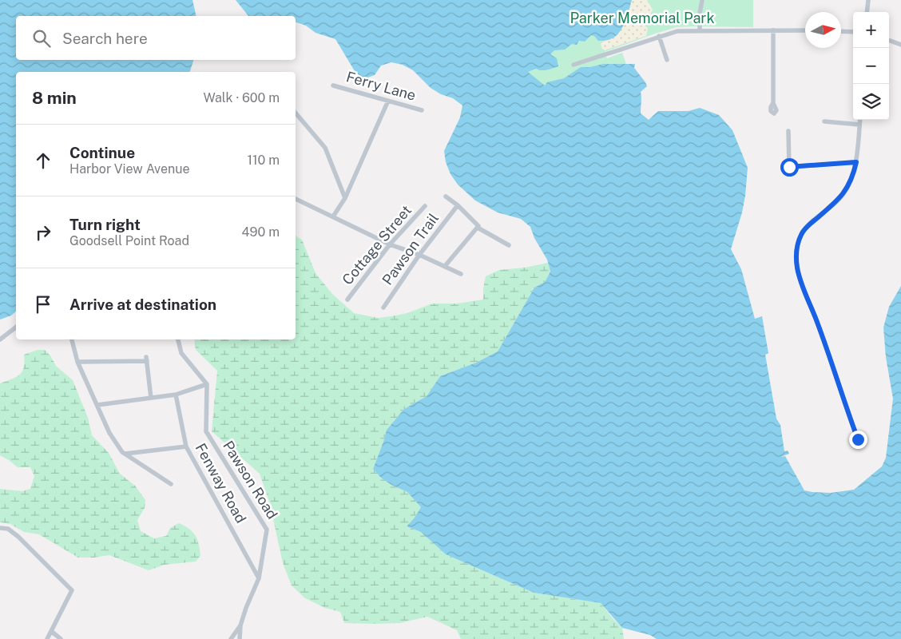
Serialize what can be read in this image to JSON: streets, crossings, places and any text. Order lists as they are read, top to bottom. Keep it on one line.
{"streets":{"street":["Ferry Lane","Cottage Street","Pawson Trail","Pawson Road","Fenway Road"]},"crossings":[["Pawson Road","Fenway Road"]],"parks":["Parker Memorial Park"],"north":"right","page":{"map_buttons":["+","−"],"search":"Search here","heading":["8 min","Walk · 600 m"],"list":[["Continue","Harbor View Avenue","110 m"],["Turn right","Goodsell Point Road","490 m"],"Arrive at destination"]}}
